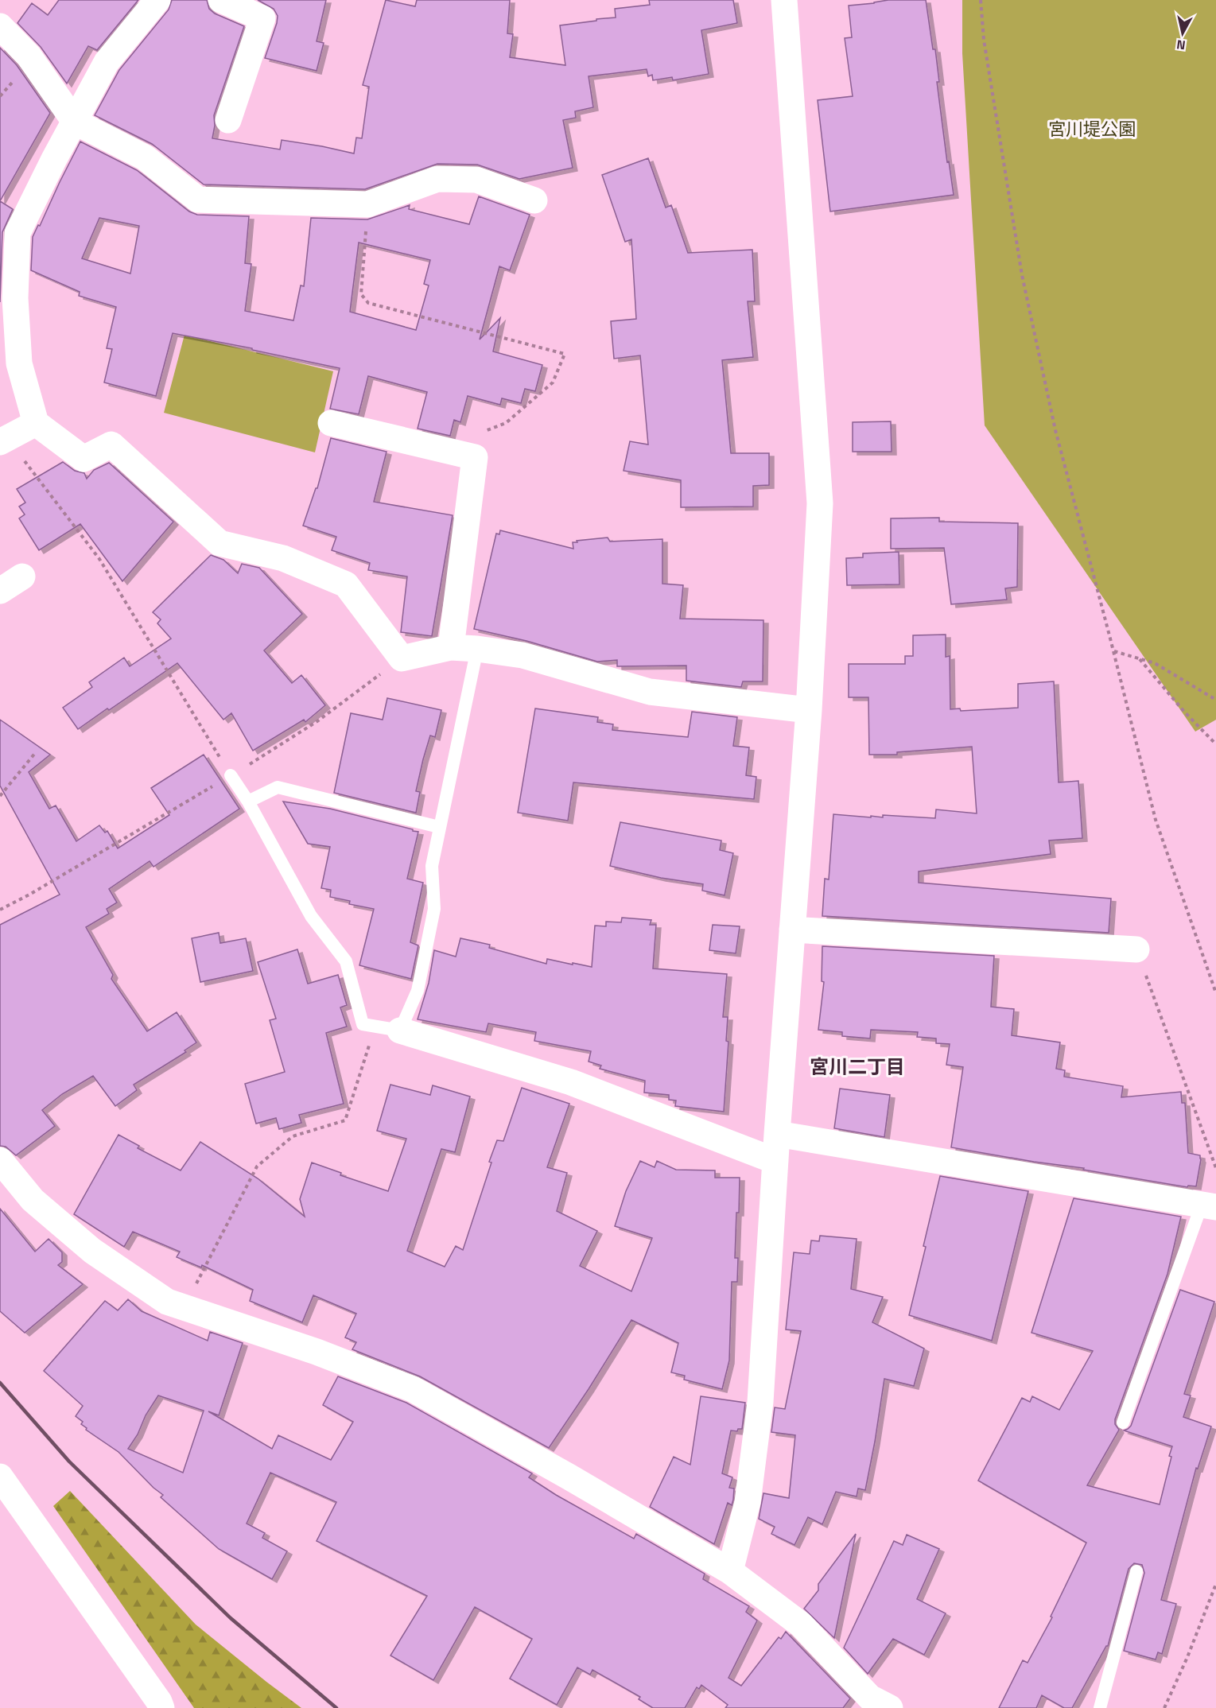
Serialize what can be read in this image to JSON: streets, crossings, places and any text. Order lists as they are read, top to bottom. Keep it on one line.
{"districts":["宮川二丁目"],"parks":["宮川堤公園"],"north":"bottom"}
